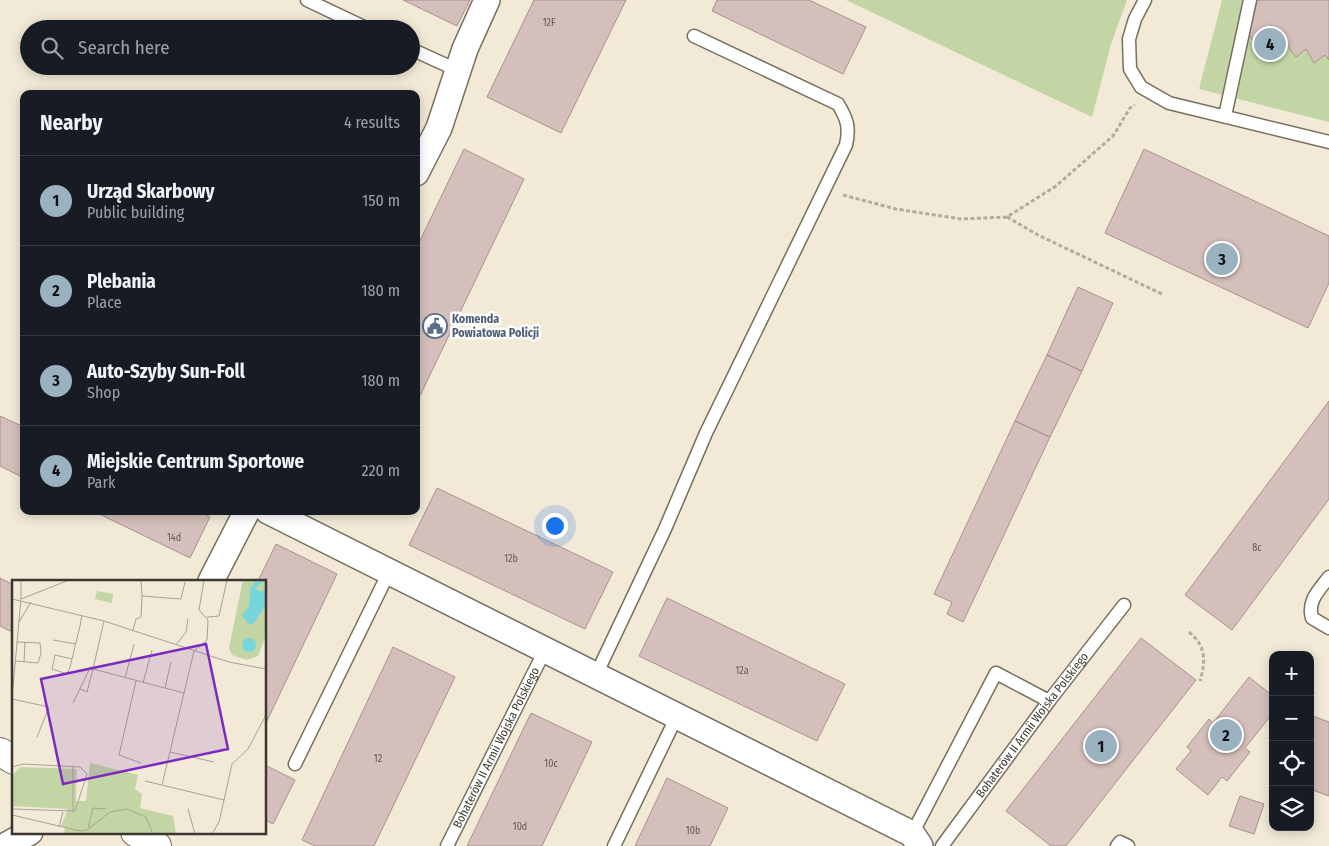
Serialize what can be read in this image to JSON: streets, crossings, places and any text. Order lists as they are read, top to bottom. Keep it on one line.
{"streets":{"lane":["Bohaterów II Armii Wojska Polskiego"]},"places":{"public building":["Komenda Powiatowa Policji"]},"house_numbers":["12F","14d","8c","12b","12a","12","10c","10d","10b"],"page":{"search":"Search here","pins":["4","3","2","1"],"heading":["Nearby","4 results"],"list":[{"mark":"1","name":"Urząd Skarbowy","note":"Public building","value":"150 m"},{"mark":"2","name":"Plebania","note":"Place","value":"180 m"},{"mark":"3","name":"Auto-Szyby Sun-Foll","note":"Shop","value":"180 m"},{"mark":"4","name":"Miejskie Centrum Sportowe","note":"Park","value":"220 m"}],"map_buttons":["+","−"]}}
